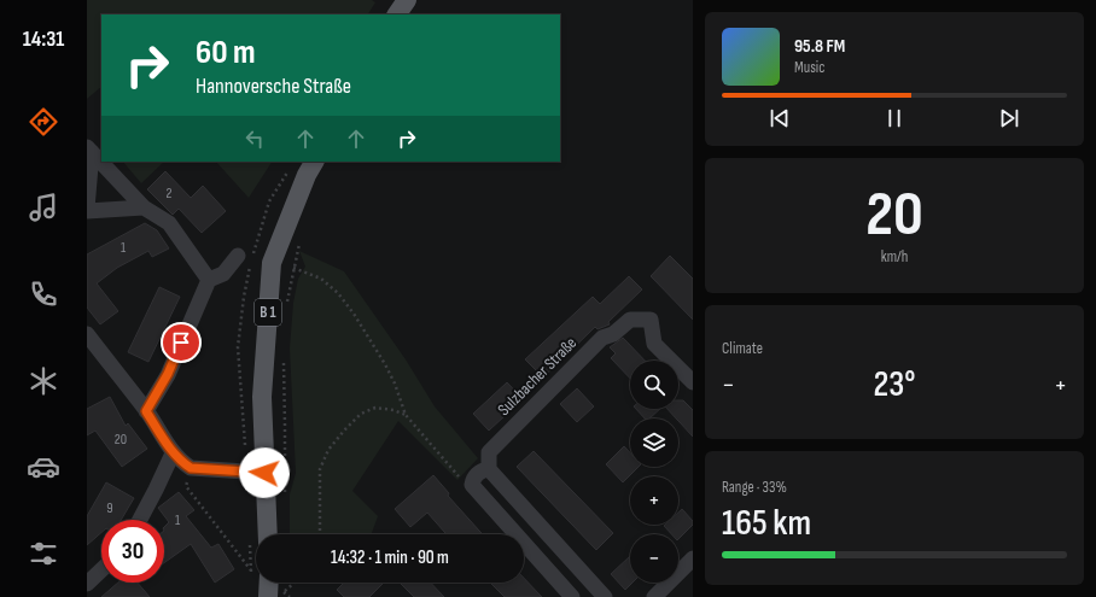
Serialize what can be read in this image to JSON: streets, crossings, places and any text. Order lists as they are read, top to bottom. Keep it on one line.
{"streets":{"main road":["B 1"],"street":["Sulzbacher Straße"]},"house_numbers":["2","1","20","9","1"],"page":{"tabs":"14:31","turn":["60 m","Hannoversche Straße"],"song":["95.8 FM","Music"],"tile":[["20","km/h"],"Climate",["Range · 33%","165 km"]],"map_buttons":["+","−"],"heat":["−","23°","+"],"limit":"30","trip":"14:32 · 1 min · 90 m"}}
